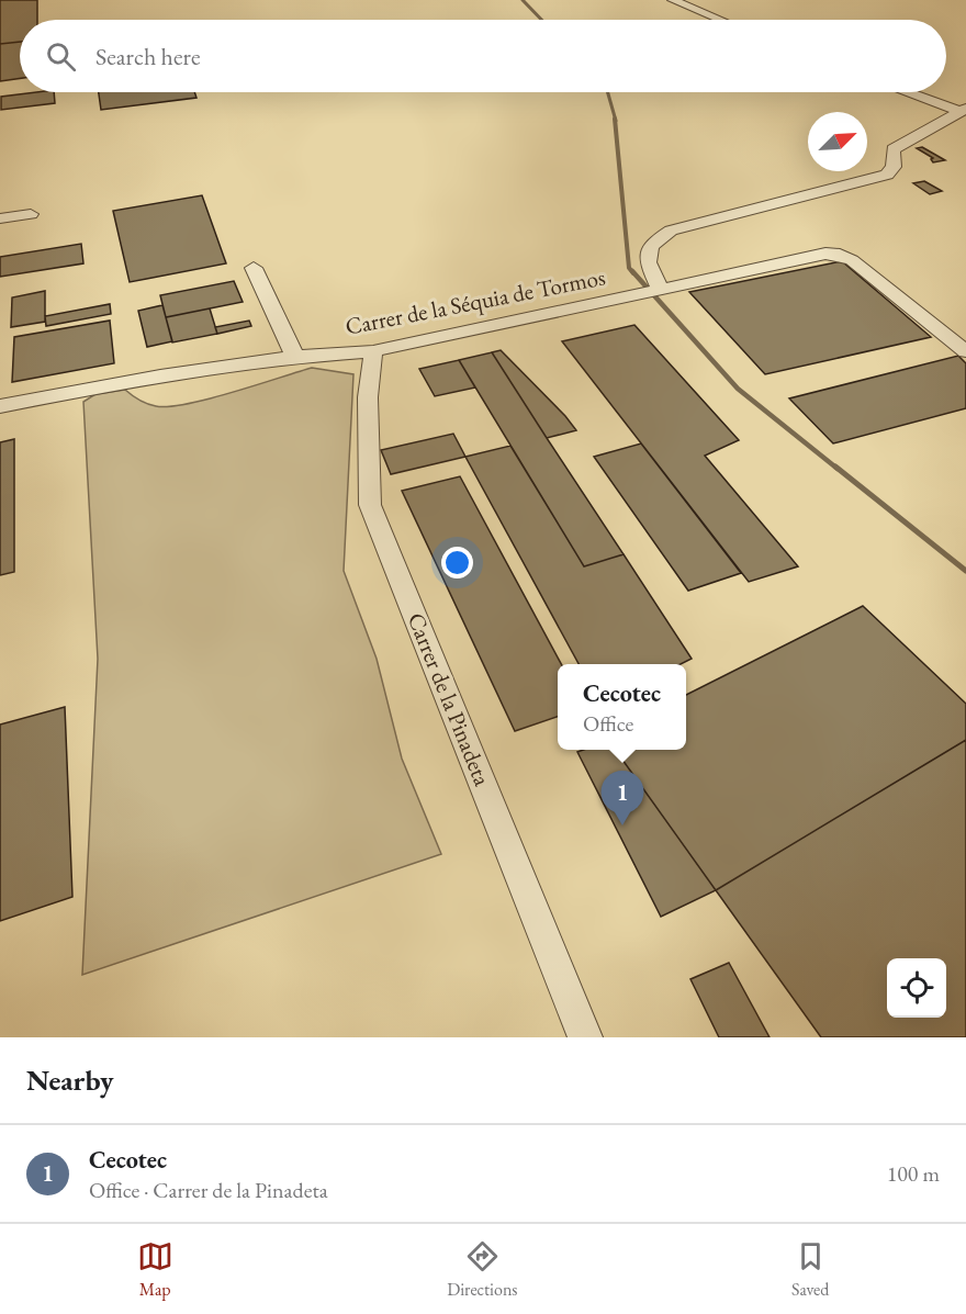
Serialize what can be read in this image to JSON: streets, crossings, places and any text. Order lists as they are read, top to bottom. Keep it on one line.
{"streets":{"street":["Carrer de la Séquia de Tormos","Carrer de la Pinadeta"]},"crossings":[["Carrer de la Séquia de Tormos","Carrer de la Pinadeta"]],"north":"top right","page":{"search":"Search here","popup":["Cecotec","Office"],"pins":"1","heading":"Nearby","list":[{"mark":"1","name":"Cecotec","note":"Office · Carrer de la Pinadeta","value":"100 m"}],"nav":["Map","Directions","Saved"]}}
